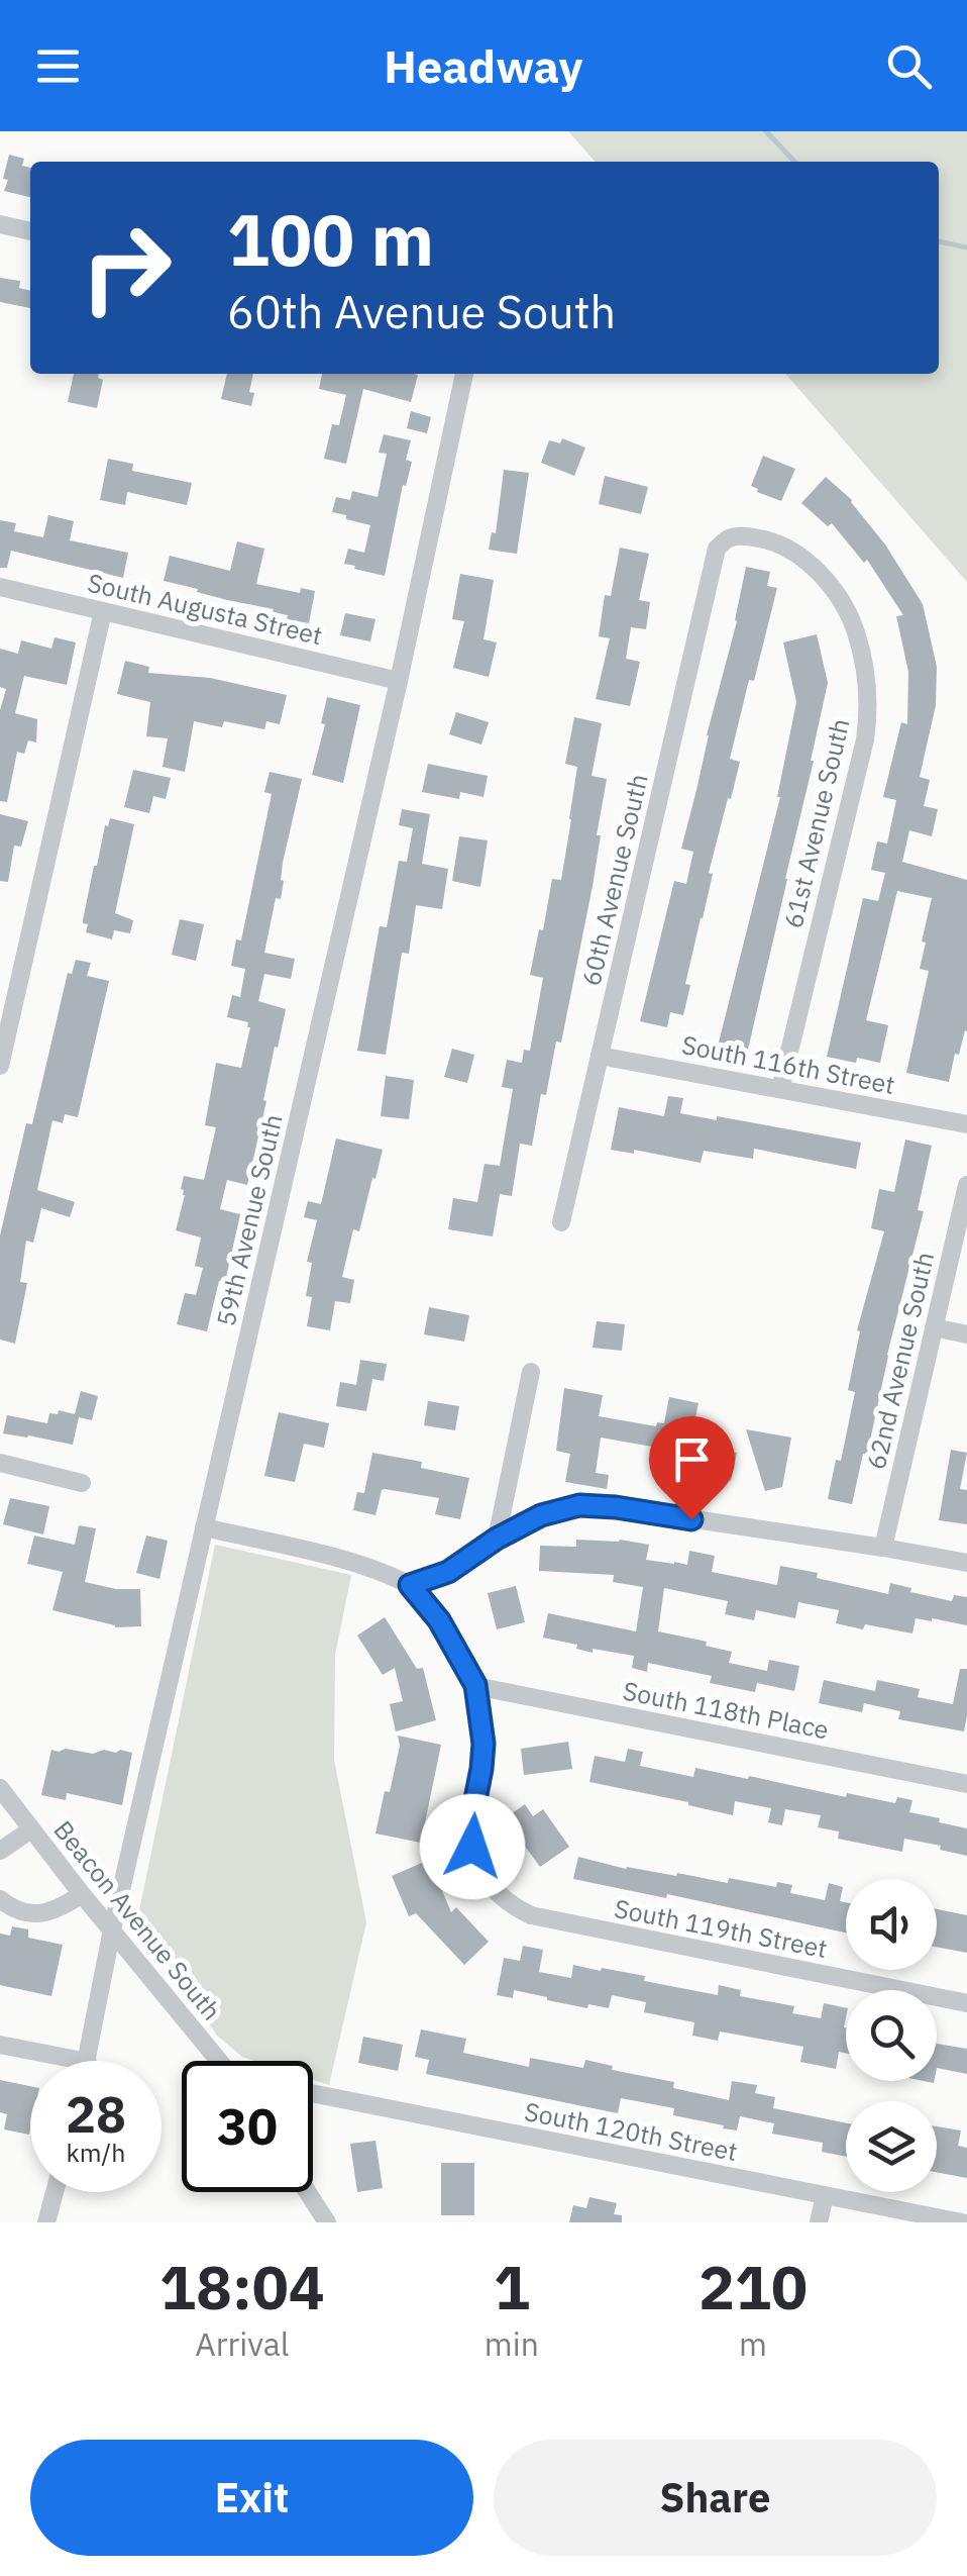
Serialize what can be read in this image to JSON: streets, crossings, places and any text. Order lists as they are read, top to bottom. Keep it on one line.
{"streets":{"street":["South Augusta Street","61st Avenue South","60th Avenue South","South 116th Street","59th Avenue South","62nd Avenue South","South 118th Place","Beacon Avenue South","South 119th Street","South 120th Street"]},"crossings":[["South Augusta Street","59th Avenue South"],["61st Avenue South","60th Avenue South"],["61st Avenue South","South 116th Street"],["60th Avenue South","South 116th Street"],["59th Avenue South","Beacon Avenue South"],["South 118th Place","South 119th Street"]],"page":{"header":"Headway","turn":["100 m","60th Avenue South"],"speed":"28 km/h","limit":"30","eta":["18:04","Arrival","1","min","210","m"],"buttons":["Exit","Share"]}}
